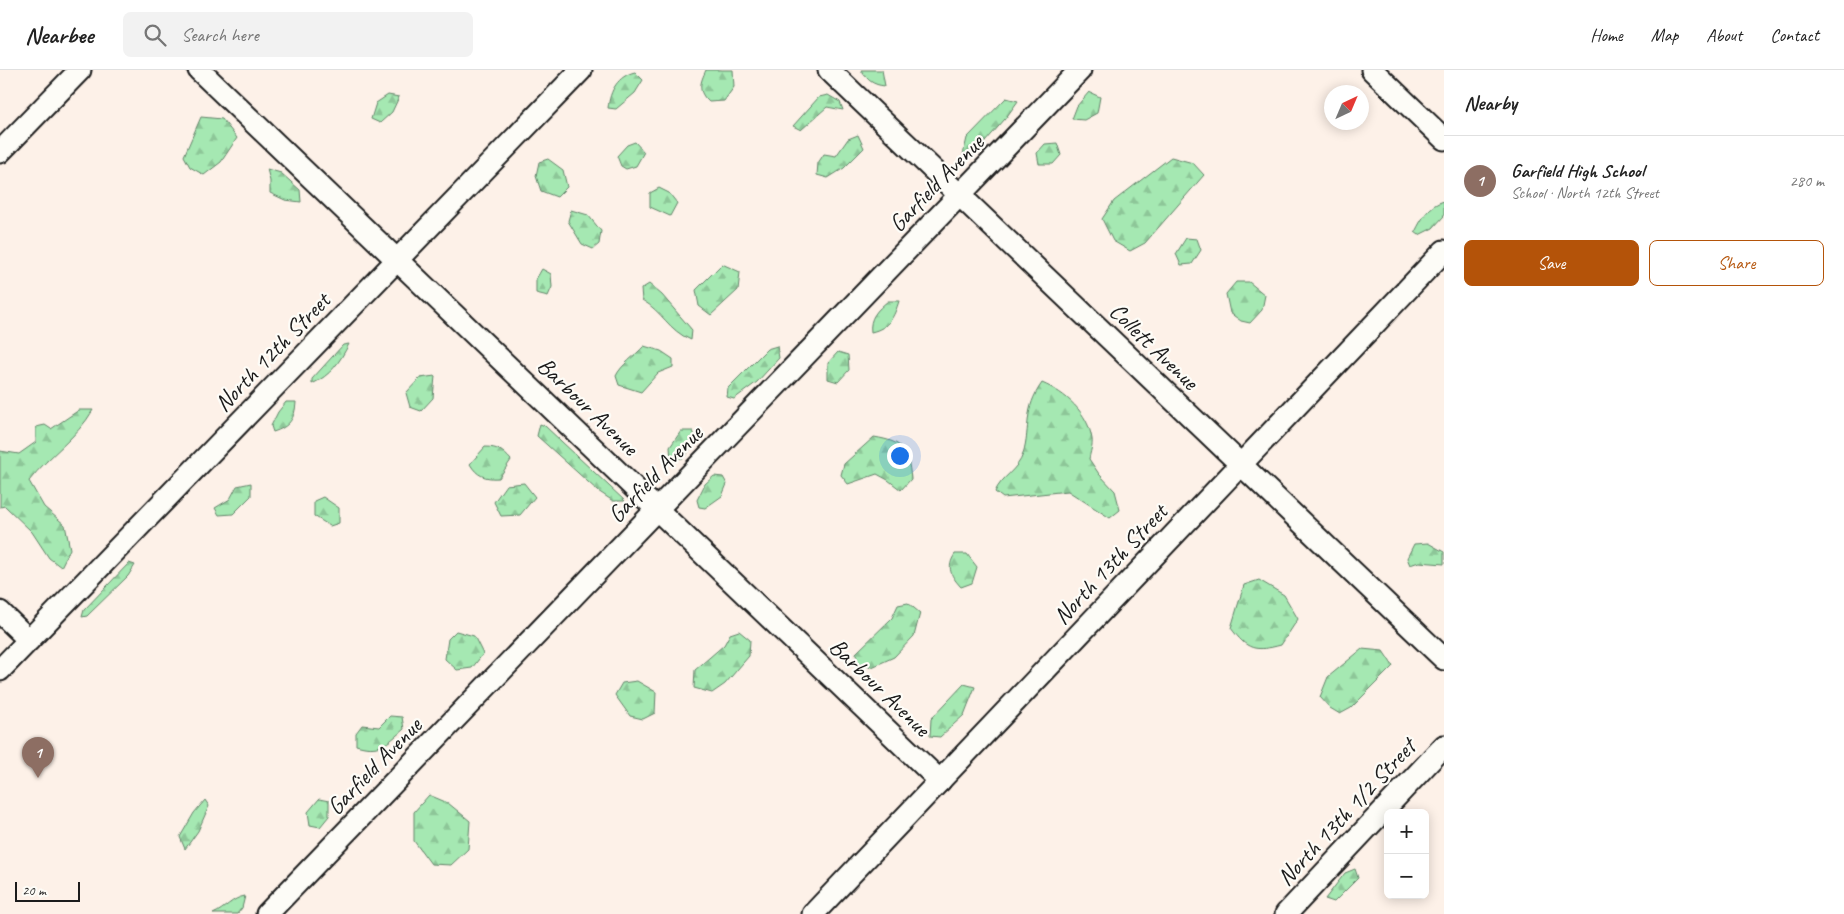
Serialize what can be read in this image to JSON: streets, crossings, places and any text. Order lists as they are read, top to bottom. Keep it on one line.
{"streets":{"street":["Garfield Avenue","Collett Avenue","North 12th Street","Barbour Avenue","North 13th Street","North 13th 1/2 Street"]},"crossings":[["Garfield Avenue","Collett Avenue"],["Garfield Avenue","Barbour Avenue"],["Collett Avenue","North 13th Street"],["North 12th Street","Barbour Avenue"],["Barbour Avenue","North 13th Street"]],"scale_bar":"20 m","north":"top right","page":{"header":"Nearbee","search":"Search here","nav":["Home","Map","About","Contact"],"heading":"Nearby","list":[{"mark":"1","name":"Garfield High School","note":"School · North 12th Street","value":"280 m"}],"buttons":["Save","Share"],"pins":"1","map_buttons":["+","−"],"scale":"20 m"}}
